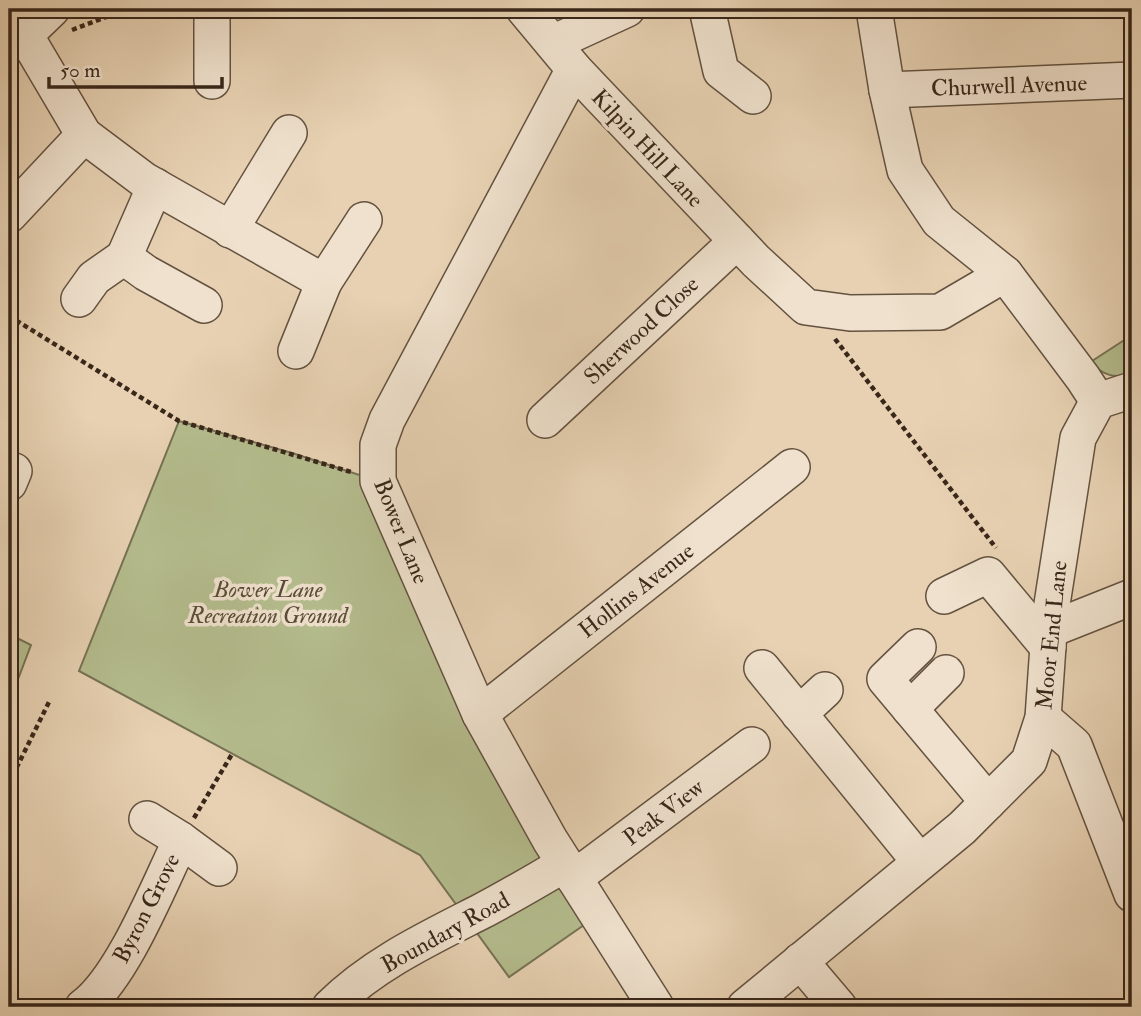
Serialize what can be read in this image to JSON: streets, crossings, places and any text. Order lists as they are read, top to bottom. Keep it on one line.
{"streets":{"street":["Churwell Avenue","Kilpin Hill Lane","Sherwood Close","Bower Lane","Hollins Avenue","Moor End Lane","Peak View","Byron Grove","Boundary Road"]},"crossings":[["Kilpin Hill Lane","Sherwood Close"],["Kilpin Hill Lane","Bower Lane"],["Bower Lane","Hollins Avenue"],["Bower Lane","Peak View"],["Bower Lane","Boundary Road"],["Peak View","Boundary Road"]],"parks":["Bower Lane Recreation Ground"],"scale_bar":"50 m"}
